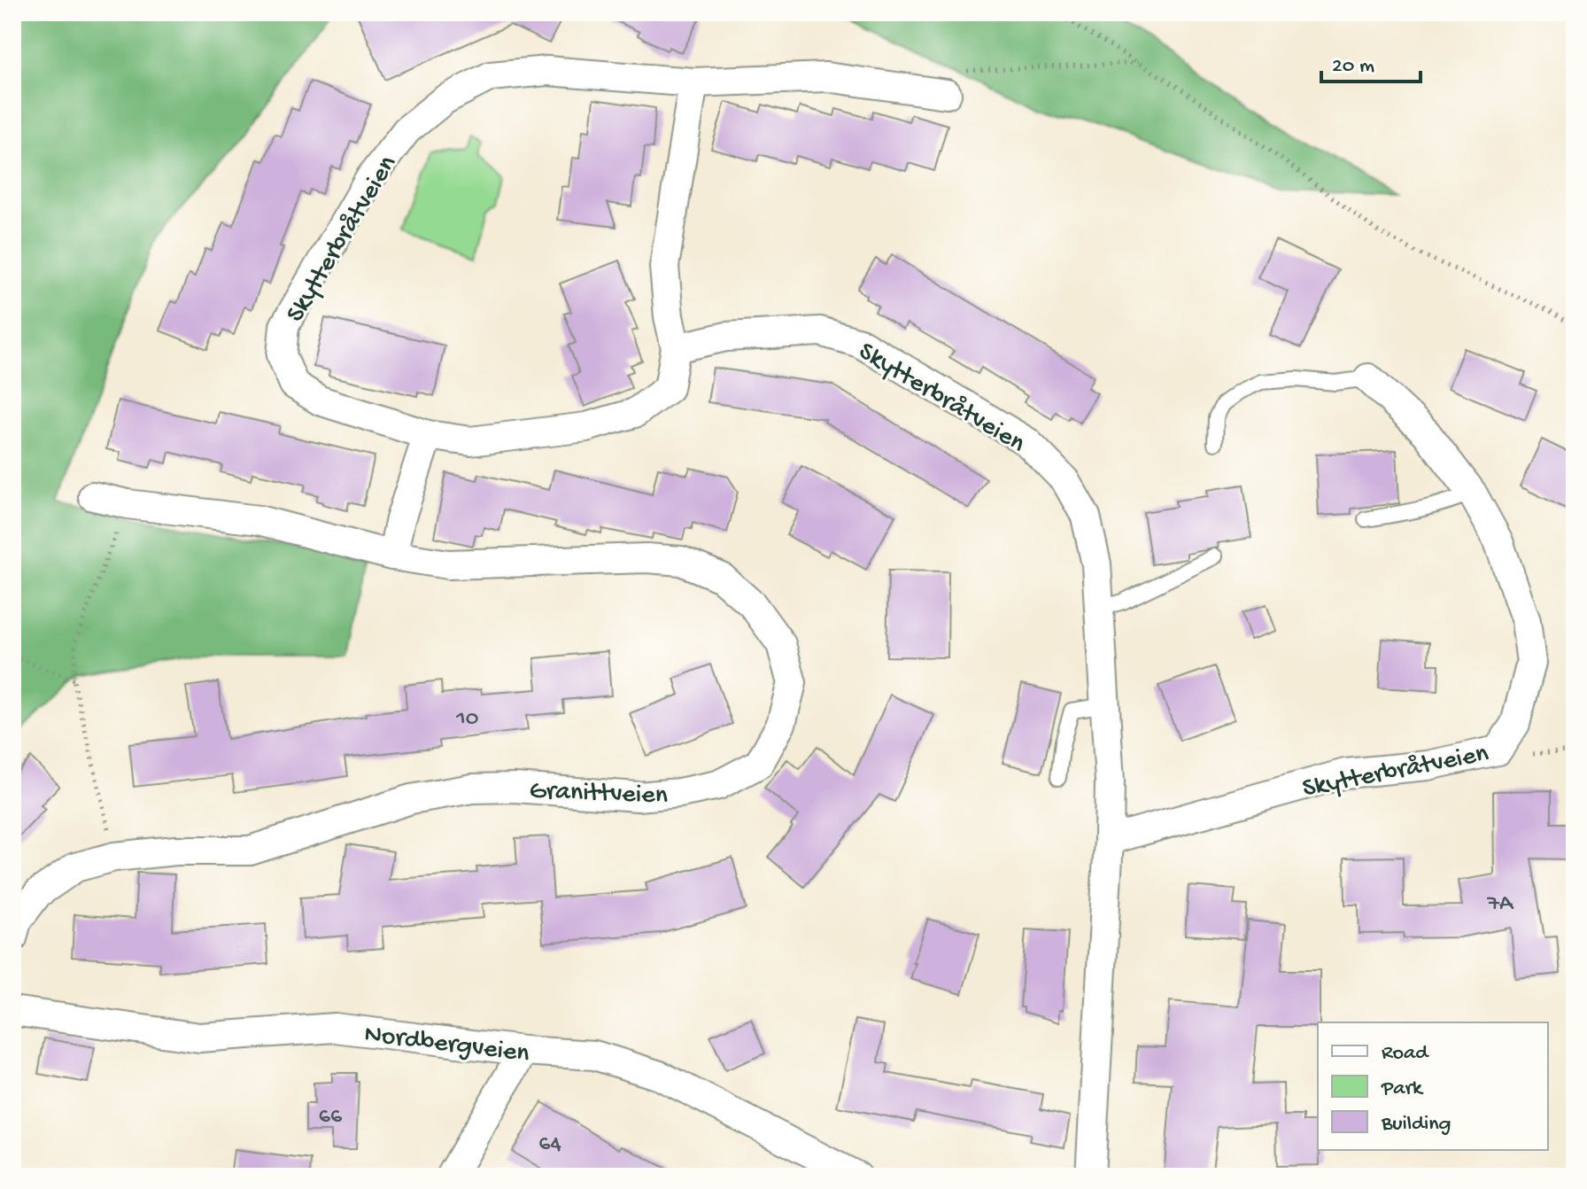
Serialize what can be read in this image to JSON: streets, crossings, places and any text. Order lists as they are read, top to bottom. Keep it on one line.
{"streets":{"street":["Skytterbråtveien","Granittveien","Nordbergveien"]},"house_numbers":["10","7A","66","64"],"legend":["Road","Park","Building"],"scale_bar":"20 m"}
